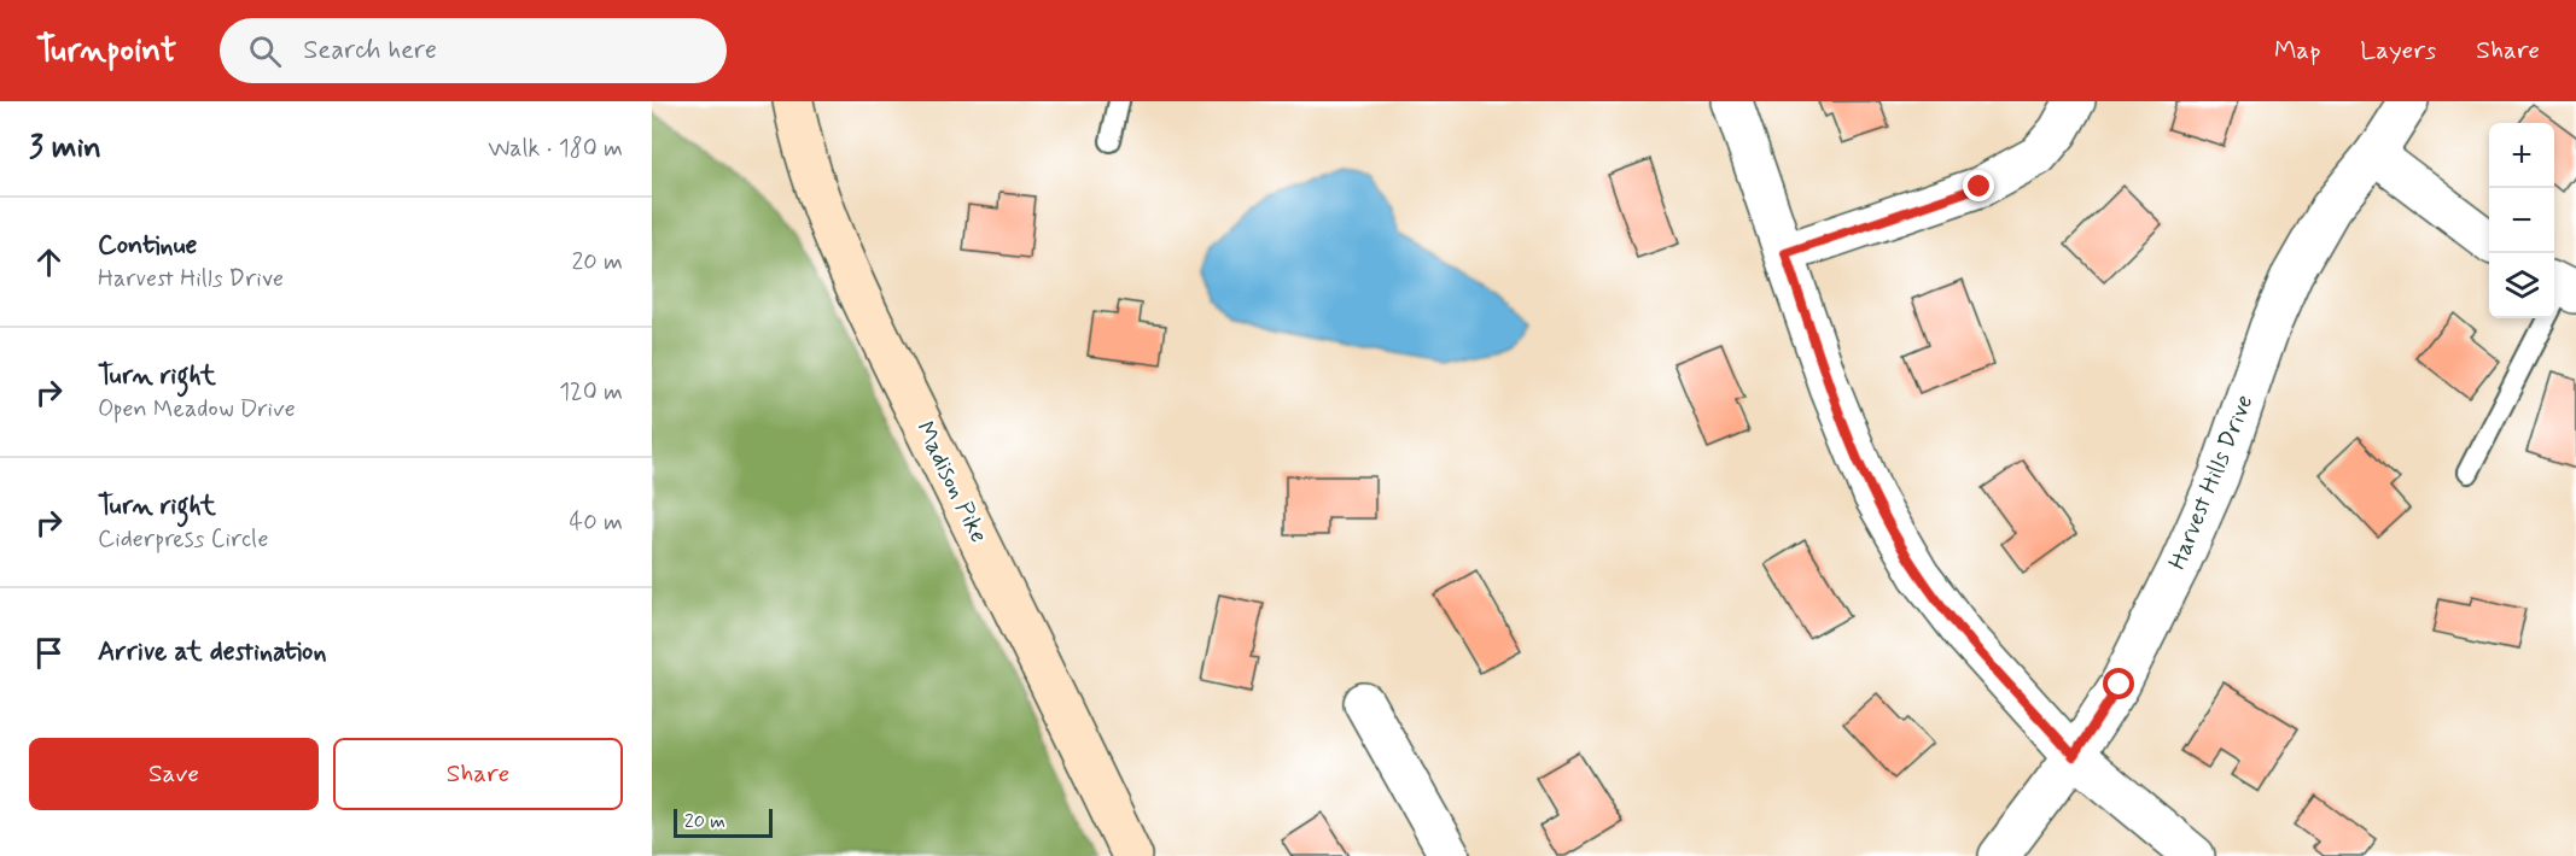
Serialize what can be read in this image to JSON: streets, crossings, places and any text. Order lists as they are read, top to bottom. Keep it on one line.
{"streets":{"street":["Madison Pike","Harvest Hills Drive"]},"scale_bar":"20 m","page":{"header":"Turnpoint","search":"Search here","nav":["Map","Layers","Share"],"heading":["3 min","Walk · 180 m"],"map_buttons":["+","−"],"list":[["Continue","Harvest Hills Drive","20 m"],["Turn right","Open Meadow Drive","120 m"],["Turn right","Ciderpress Circle","40 m"],"Arrive at destination"],"buttons":["Save","Share"],"scale":"20 m"}}
